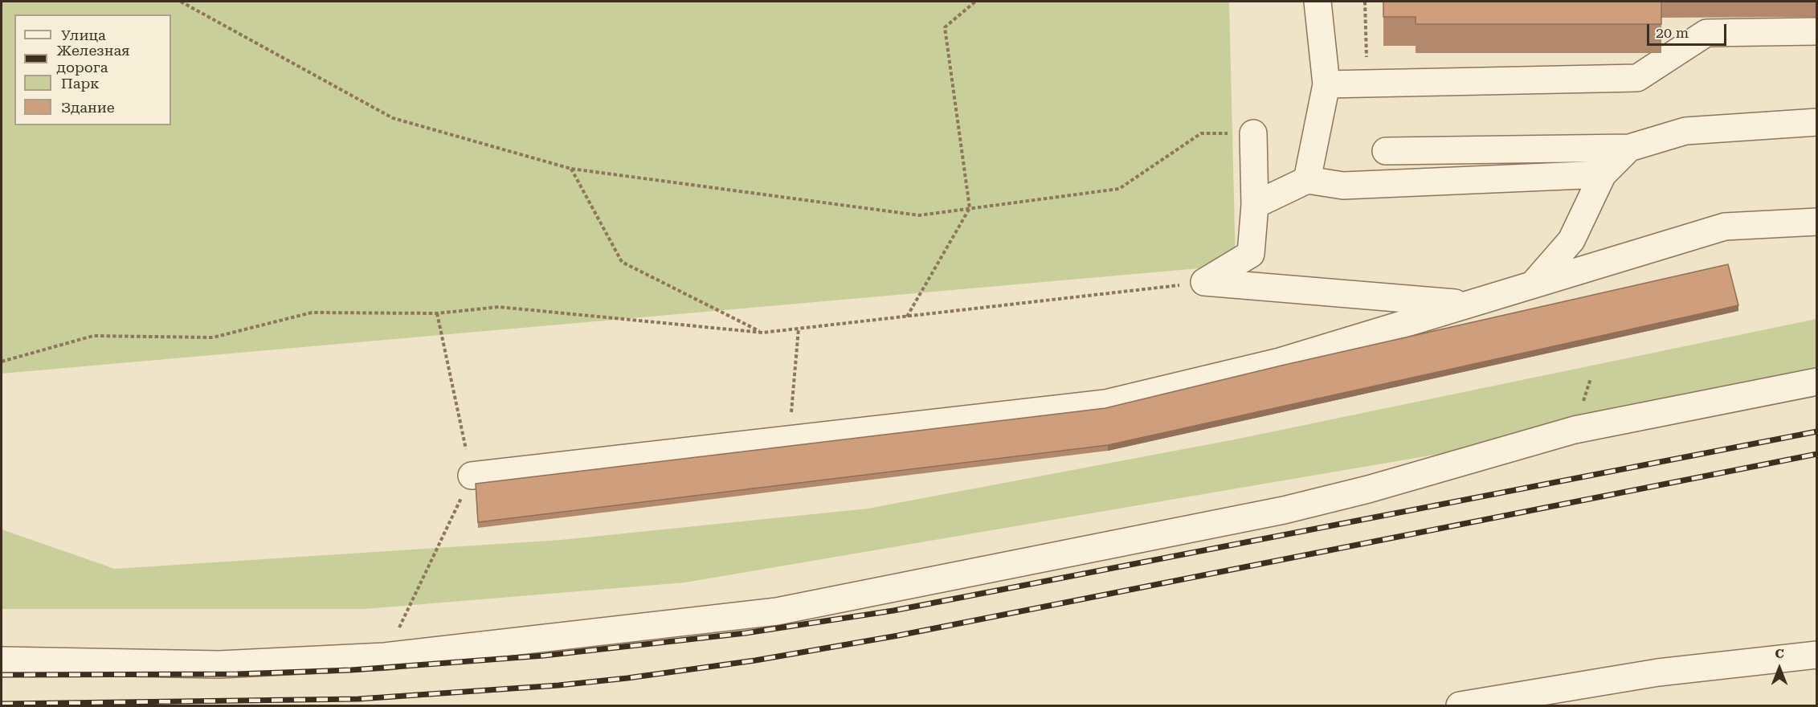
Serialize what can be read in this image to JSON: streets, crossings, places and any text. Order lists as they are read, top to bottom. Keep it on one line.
{"legend":["Улица","Железная дорога","Парк","Здание"],"scale_bar":"20 m","north":"top"}
